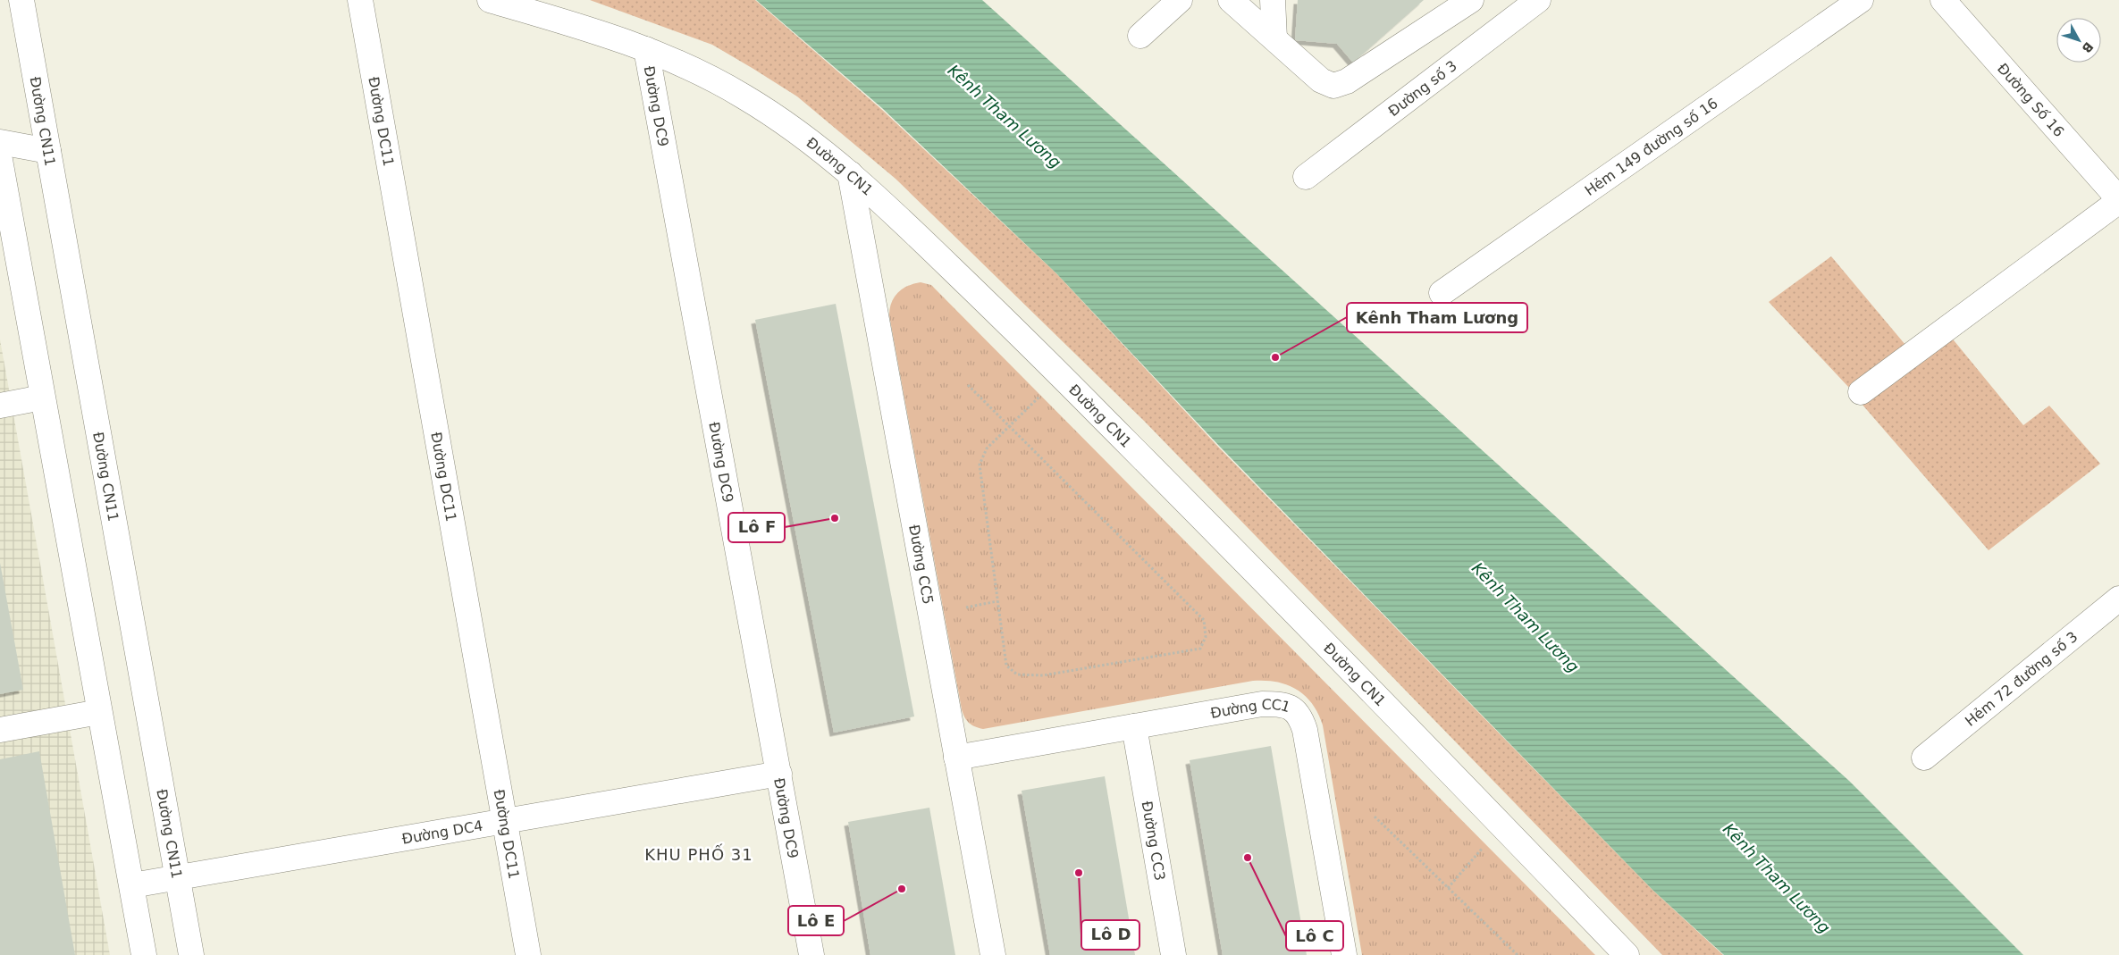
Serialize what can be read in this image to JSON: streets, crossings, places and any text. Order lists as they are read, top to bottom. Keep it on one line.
{"streets":{"street":["Đường số 3","Đường Số 16","Đường DC9","Đường CN11","Đường DC11","Hẻm 149 đường số 16","Đường CN1","Đường CC5","Hẻm 72 đường số 3","Đường CC1","Đường DC4","Đường CC3"]},"crossings":[["Đường DC9","Đường CN1"],["Đường DC9","Đường DC4"],["Đường CN11","Đường DC4"],["Đường DC11","Đường DC4"],["Đường CN1","Đường CC5"],["Đường CC5","Đường CC1"],["Đường CC1","Đường CC3"]],"districts":["KHU PHỐ 31"],"water":["Kênh Tham Lương"],"places":["Kênh Tham Lương","Lô F","Lô C","Lô D","Lô E"],"north":"bottom right"}
